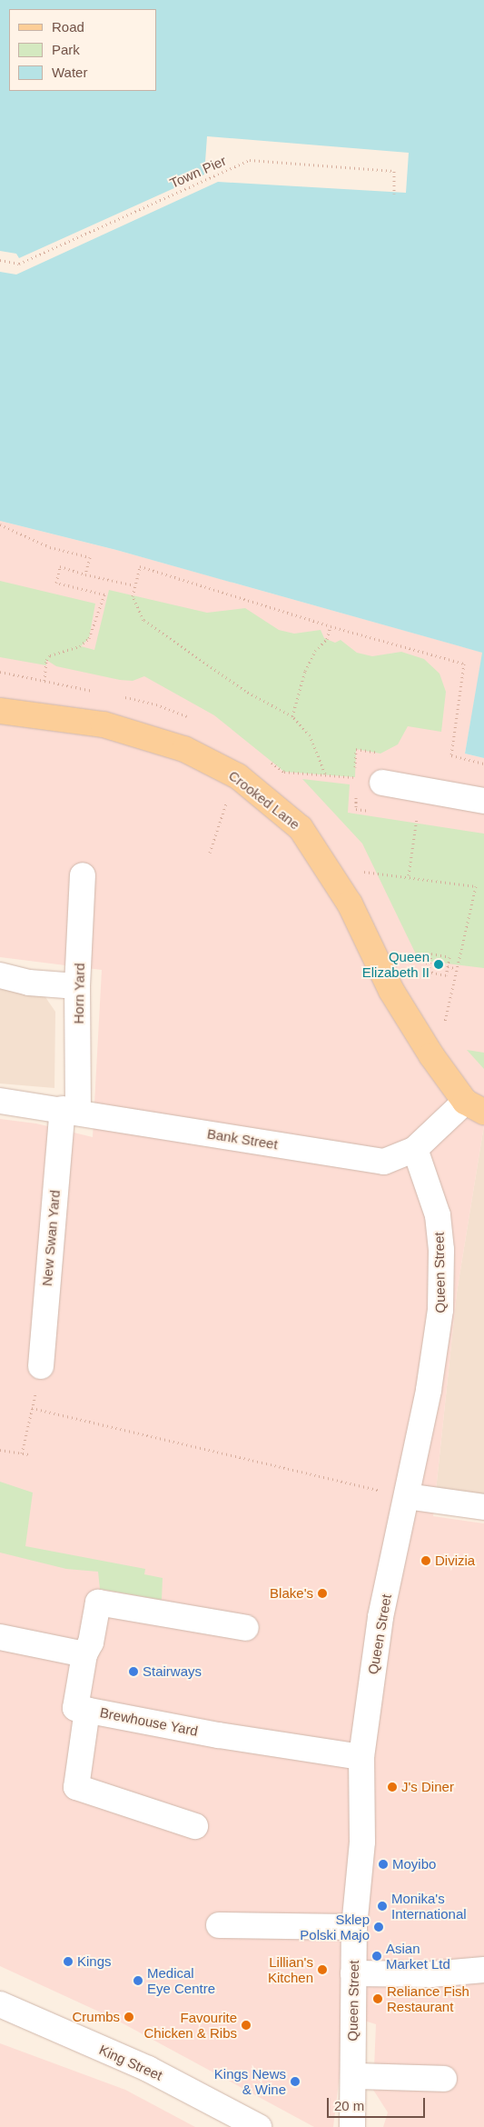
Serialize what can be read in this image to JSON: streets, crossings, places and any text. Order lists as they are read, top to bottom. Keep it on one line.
{"streets":{"main road":["Crooked Lane"],"street":["Horn Yard","Bank Street","New Swan Yard","Queen Street","Brewhouse Yard","King Street"],"path":["Town Pier"]},"crossings":[["Crooked Lane","Bank Street"],["Horn Yard","Bank Street"],["Horn Yard","New Swan Yard"],["Bank Street","New Swan Yard"],["Bank Street","Queen Street"],["Queen Street","Brewhouse Yard"]],"places":["Queen Elizabeth II","Divizia","Blake's","Stairways","J's Diner","Moyibo","Monika's International","Sklep Polski Majo","Asian Market Ltd","Kings","Lillian's Kitchen","Medical Eye Centre","Reliance Fish Restaurant","Crumbs","Favourite Chicken & Ribs","Kings News & Wine"],"legend":["Road","Park","Water"],"scale_bar":"20 m"}
